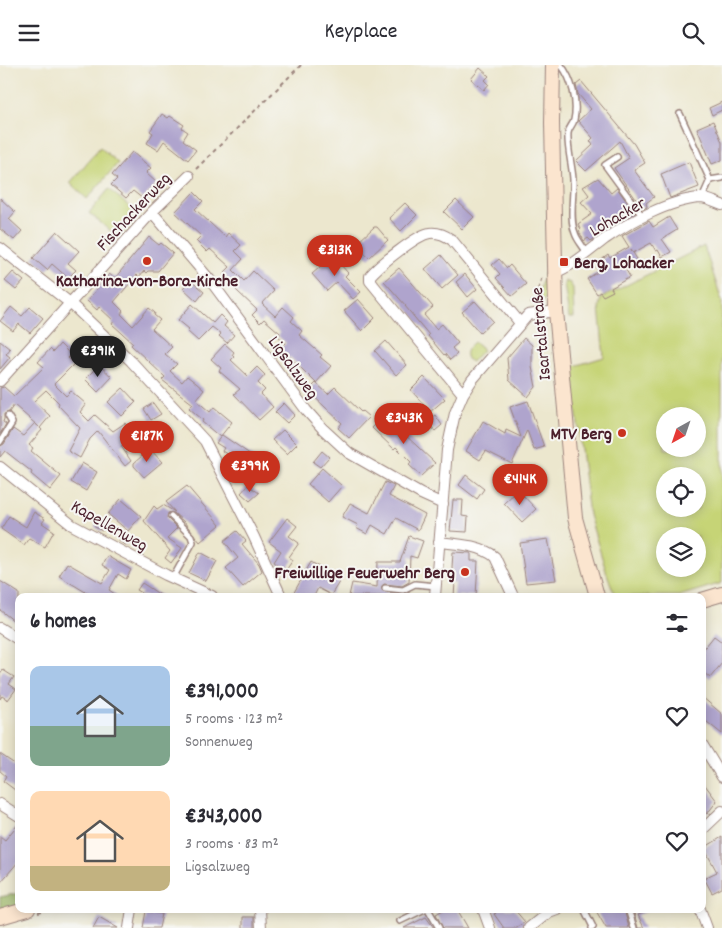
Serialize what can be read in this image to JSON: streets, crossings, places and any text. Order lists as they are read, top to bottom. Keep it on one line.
{"streets":{"main road":["Isartalstraße"],"street":["Fischackerweg","Lohacker","Ligsalzweg","Kapellenweg"]},"crossings":[["Fischackerweg","Ligsalzweg"],["Lohacker","Isartalstraße"]],"places":{"other":["Katharina-von-Bora-Kirche","MTV Berg","Freiwillige Feuerwehr Berg"],"transit":["Berg, Lohacker"]},"north":"bottom left","page":{"header":"Keyplace","price":["€313K","€391K","€343K","€187K","€399K","€414K"],"heading":"6 homes","list":[{"name":"€391,000","note":"5 rooms · 123 m² · Sonnenweg"},{"name":"€343,000","note":"3 rooms · 83 m² · Ligsalzweg"}]}}
